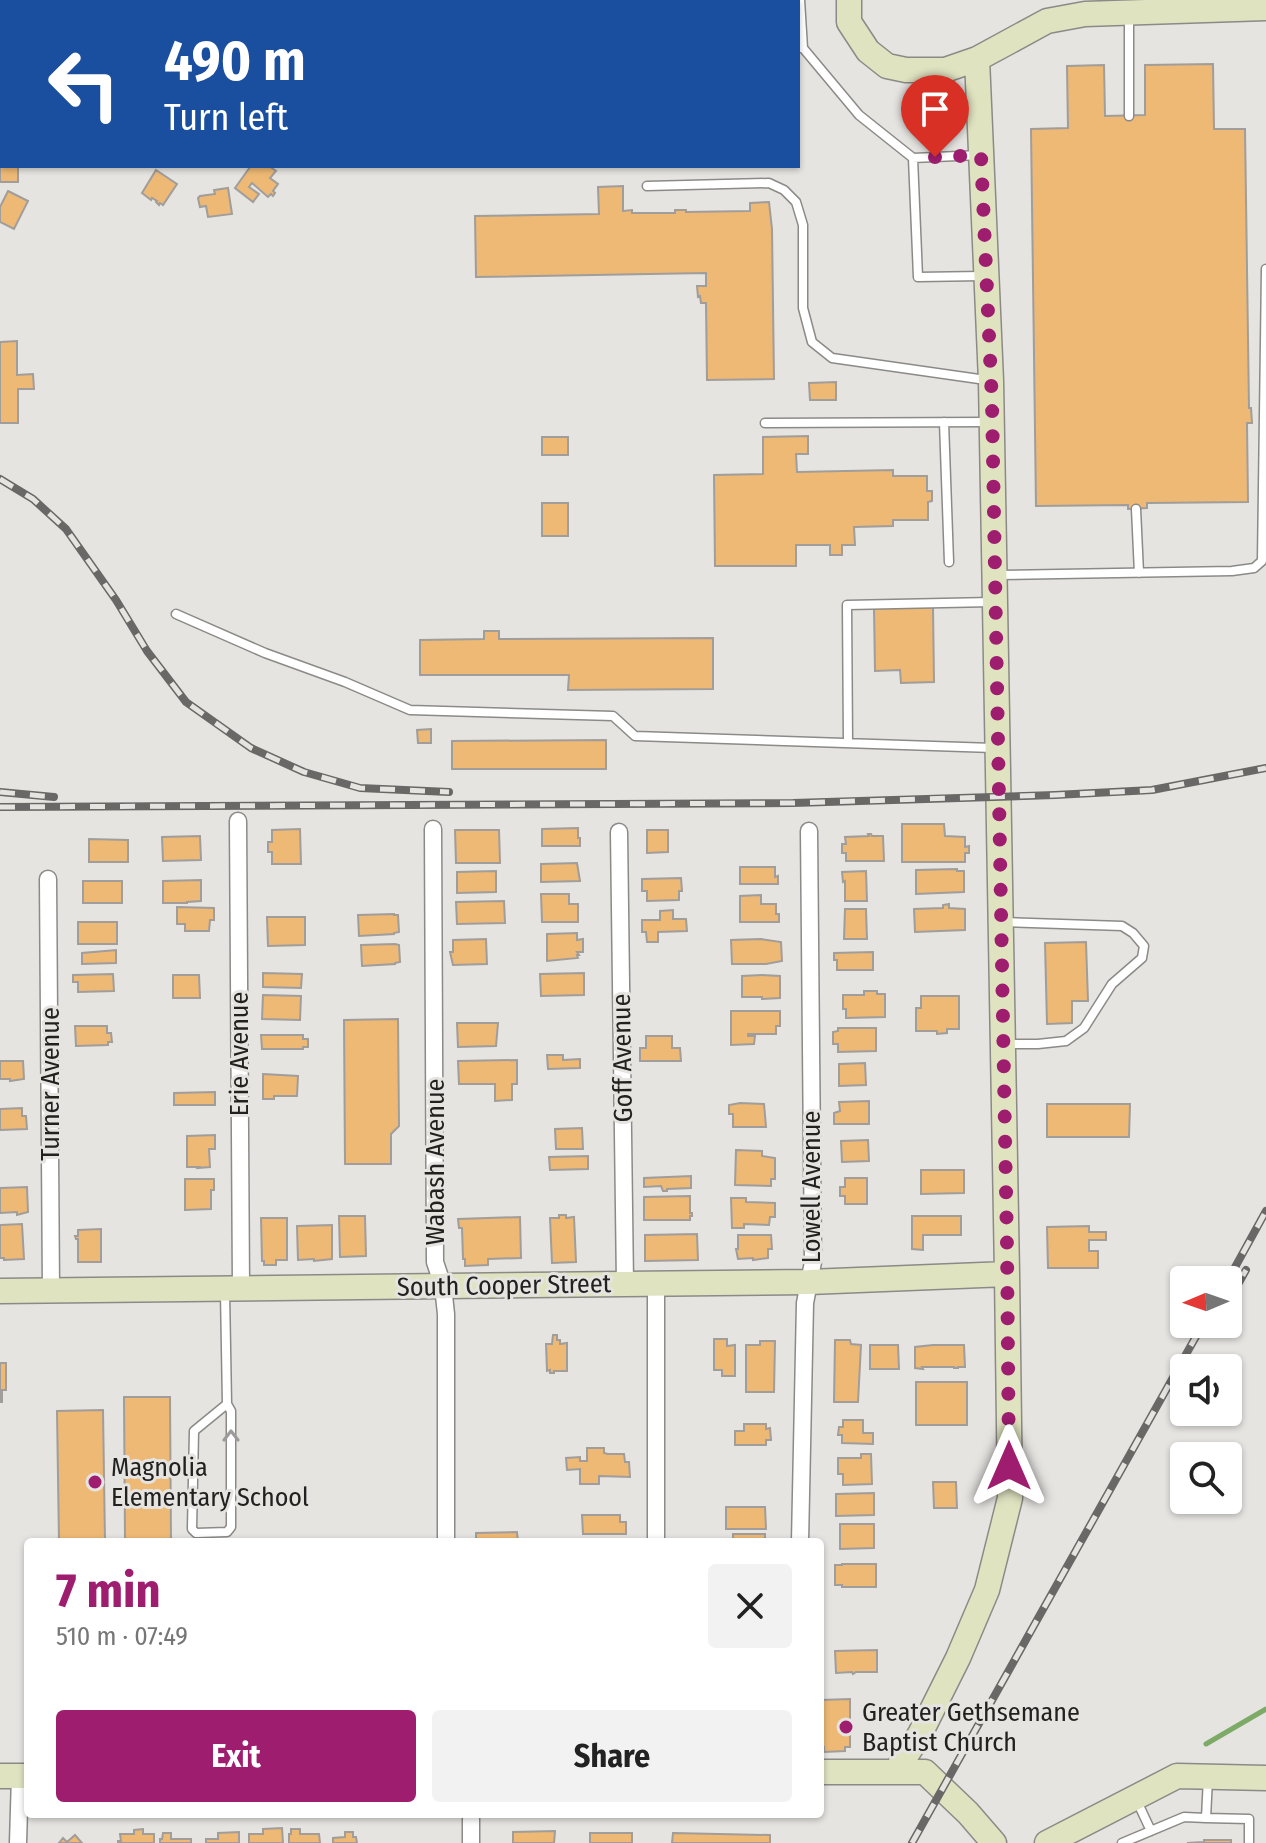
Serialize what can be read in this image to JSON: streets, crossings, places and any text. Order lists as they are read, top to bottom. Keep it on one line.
{"streets":{"main road":["South Cooper Street"],"street":["Erie Avenue","Goff Avenue","Turner Avenue","Wabash Avenue","Lowell Avenue"]},"crossings":[["Erie Avenue","South Cooper Street"],["Goff Avenue","South Cooper Street"],["Turner Avenue","South Cooper Street"],["Wabash Avenue","South Cooper Street"],["Lowell Avenue","South Cooper Street"]],"places":["Magnolia Elementary School","Greater Gethsemane Baptist Church"],"north":"left","page":{"turn":["490 m","Turn left"],"heading":["7 min","510 m · 07:49"],"buttons":["Exit","Share"]}}
